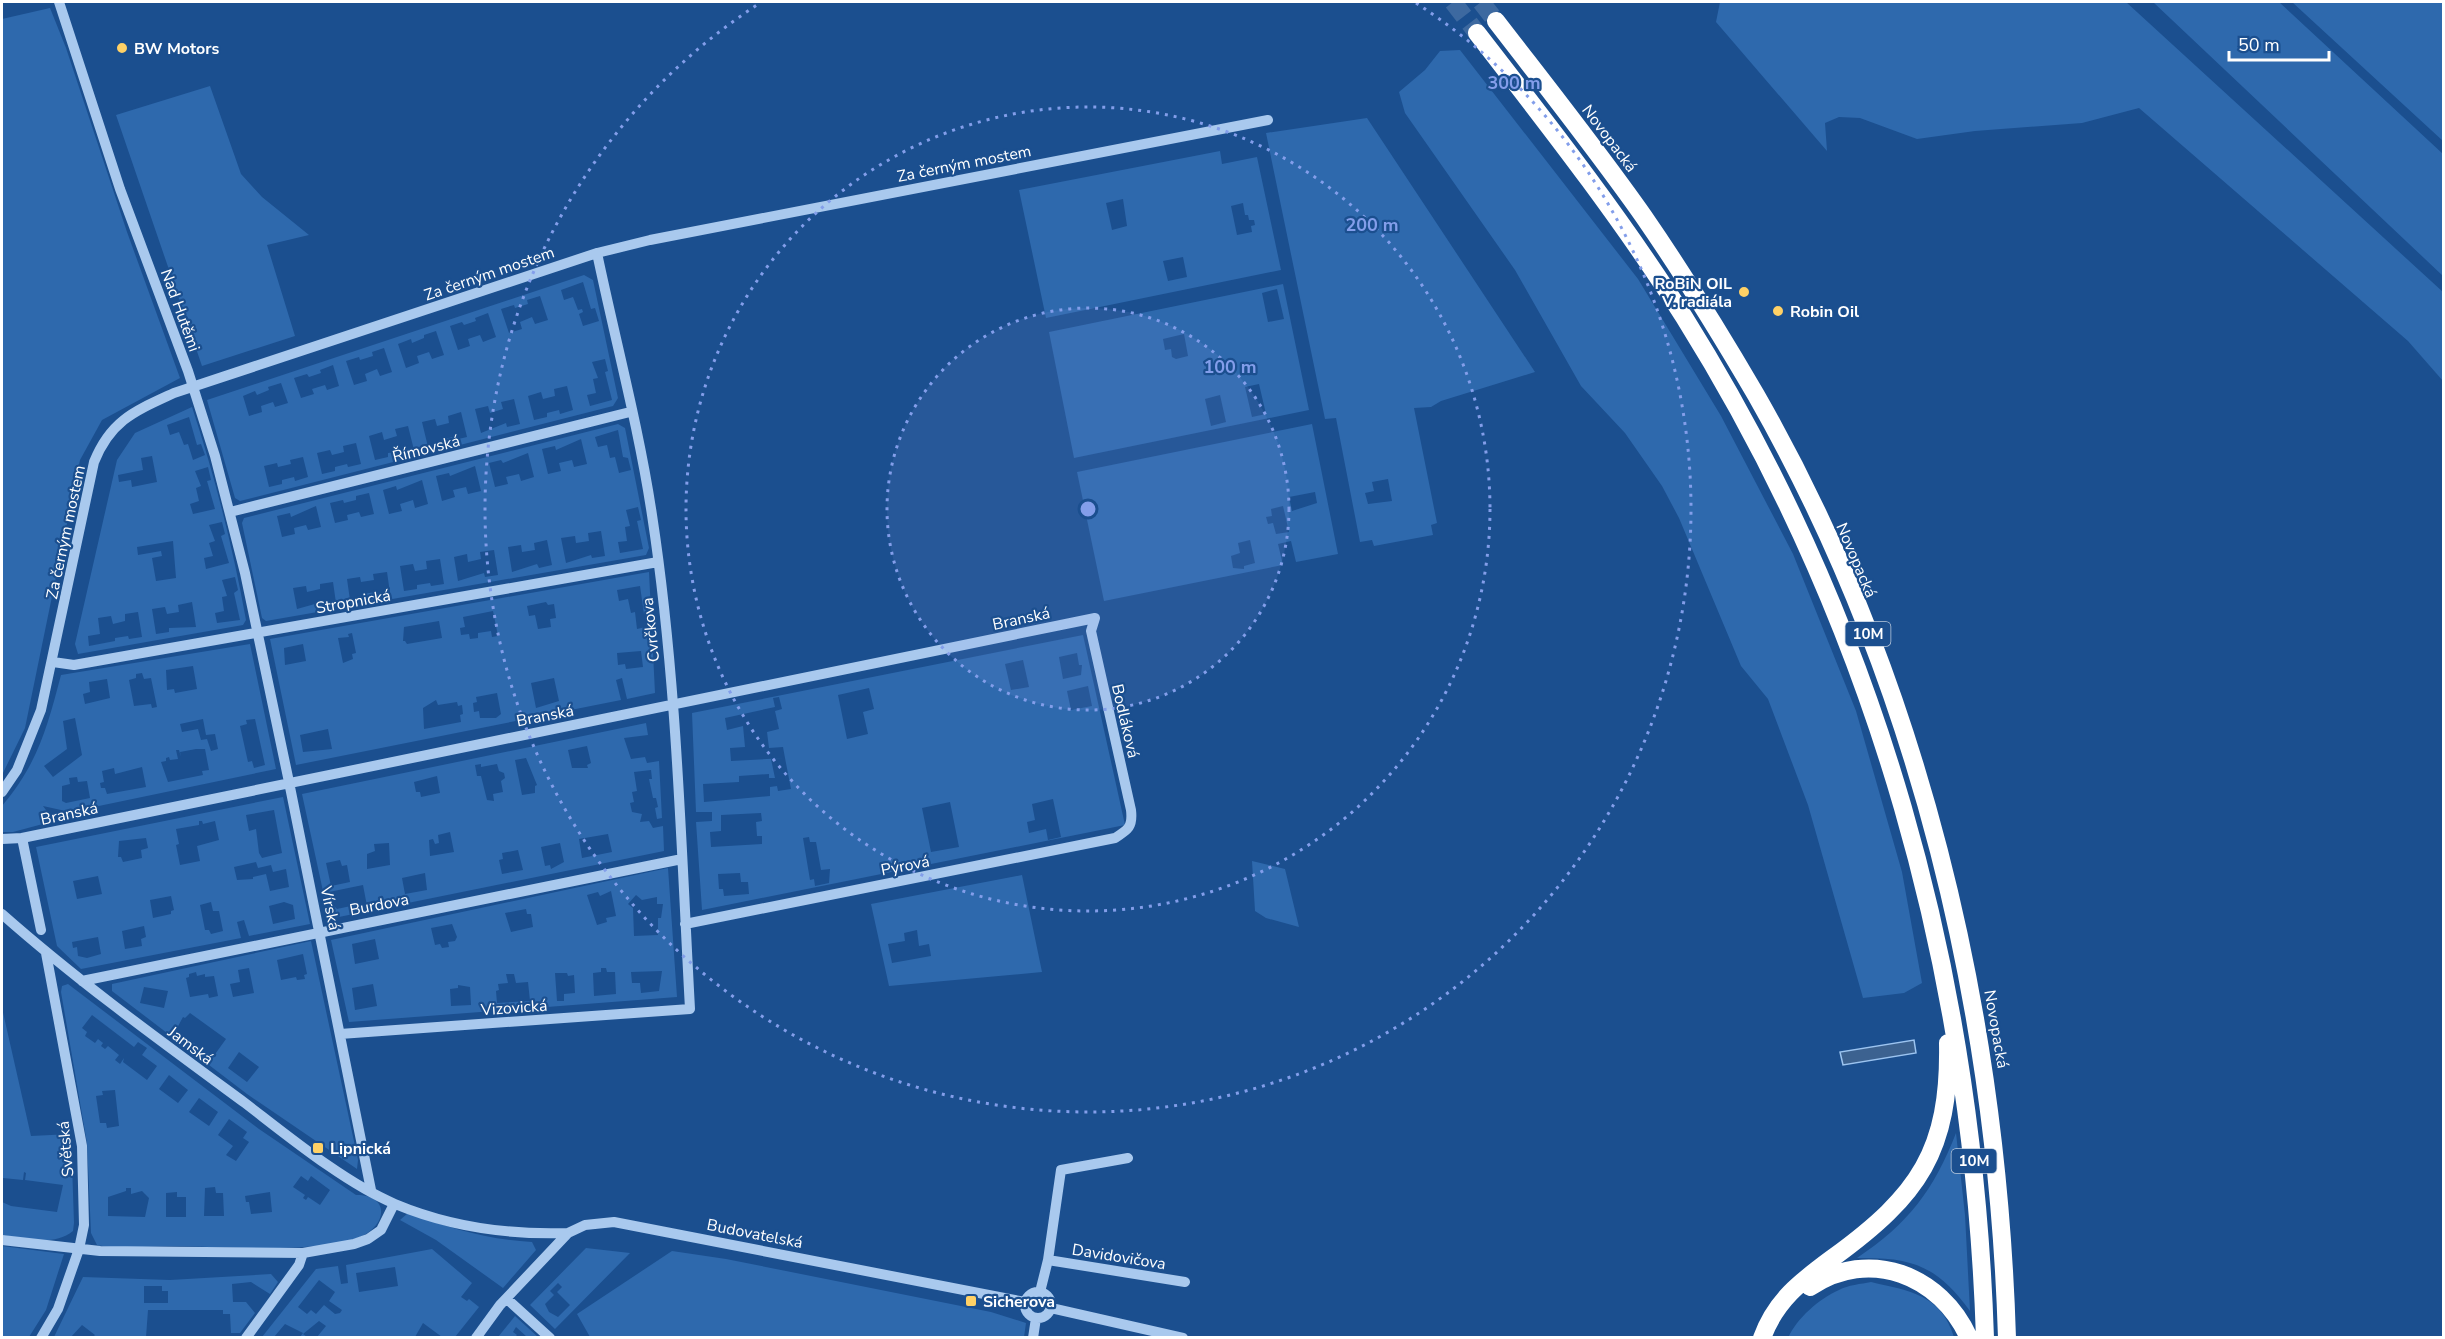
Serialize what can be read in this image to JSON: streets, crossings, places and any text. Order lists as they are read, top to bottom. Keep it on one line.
{"streets":{"highway":["Novopacká","10M"],"street":["Za černým mostem","Nad Hutěmi","Římovská","Stropnická","Branská","Cvrčkova","Bodláková","Pýrová","Burdova","Vírská","Vizovická","Jamská","Světská","Budovatelská","Davidovičova"]},"crossings":[["Za černým mostem","Nad Hutěmi"],["Za černým mostem","Stropnická"],["Za černým mostem","Cvrčkova"],["Nad Hutěmi","Římovská"],["Nad Hutěmi","Stropnická"],["Nad Hutěmi","Vírská"],["Římovská","Cvrčkova"],["Stropnická","Cvrčkova"],["Stropnická","Vírská"],["Branská","Cvrčkova"],["Branská","Bodláková"],["Branská","Vírská"],["Cvrčkova","Pýrová"],["Cvrčkova","Burdova"],["Cvrčkova","Vizovická"],["Bodláková","Pýrová"],["Burdova","Vírská"],["Burdova","Jamská"],["Vírská","Vizovická"],["Vírská","Jamská"],["Jamská","Světská"],["Budovatelská","Davidovičova"]],"places":{"other":["BW Motors","RoBiN OIL V. radiála","Robin Oil"],"transit":["Lipnická","Sicherova"]},"scale_bar":"50 m","rings":["300 m","200 m","100 m"]}
